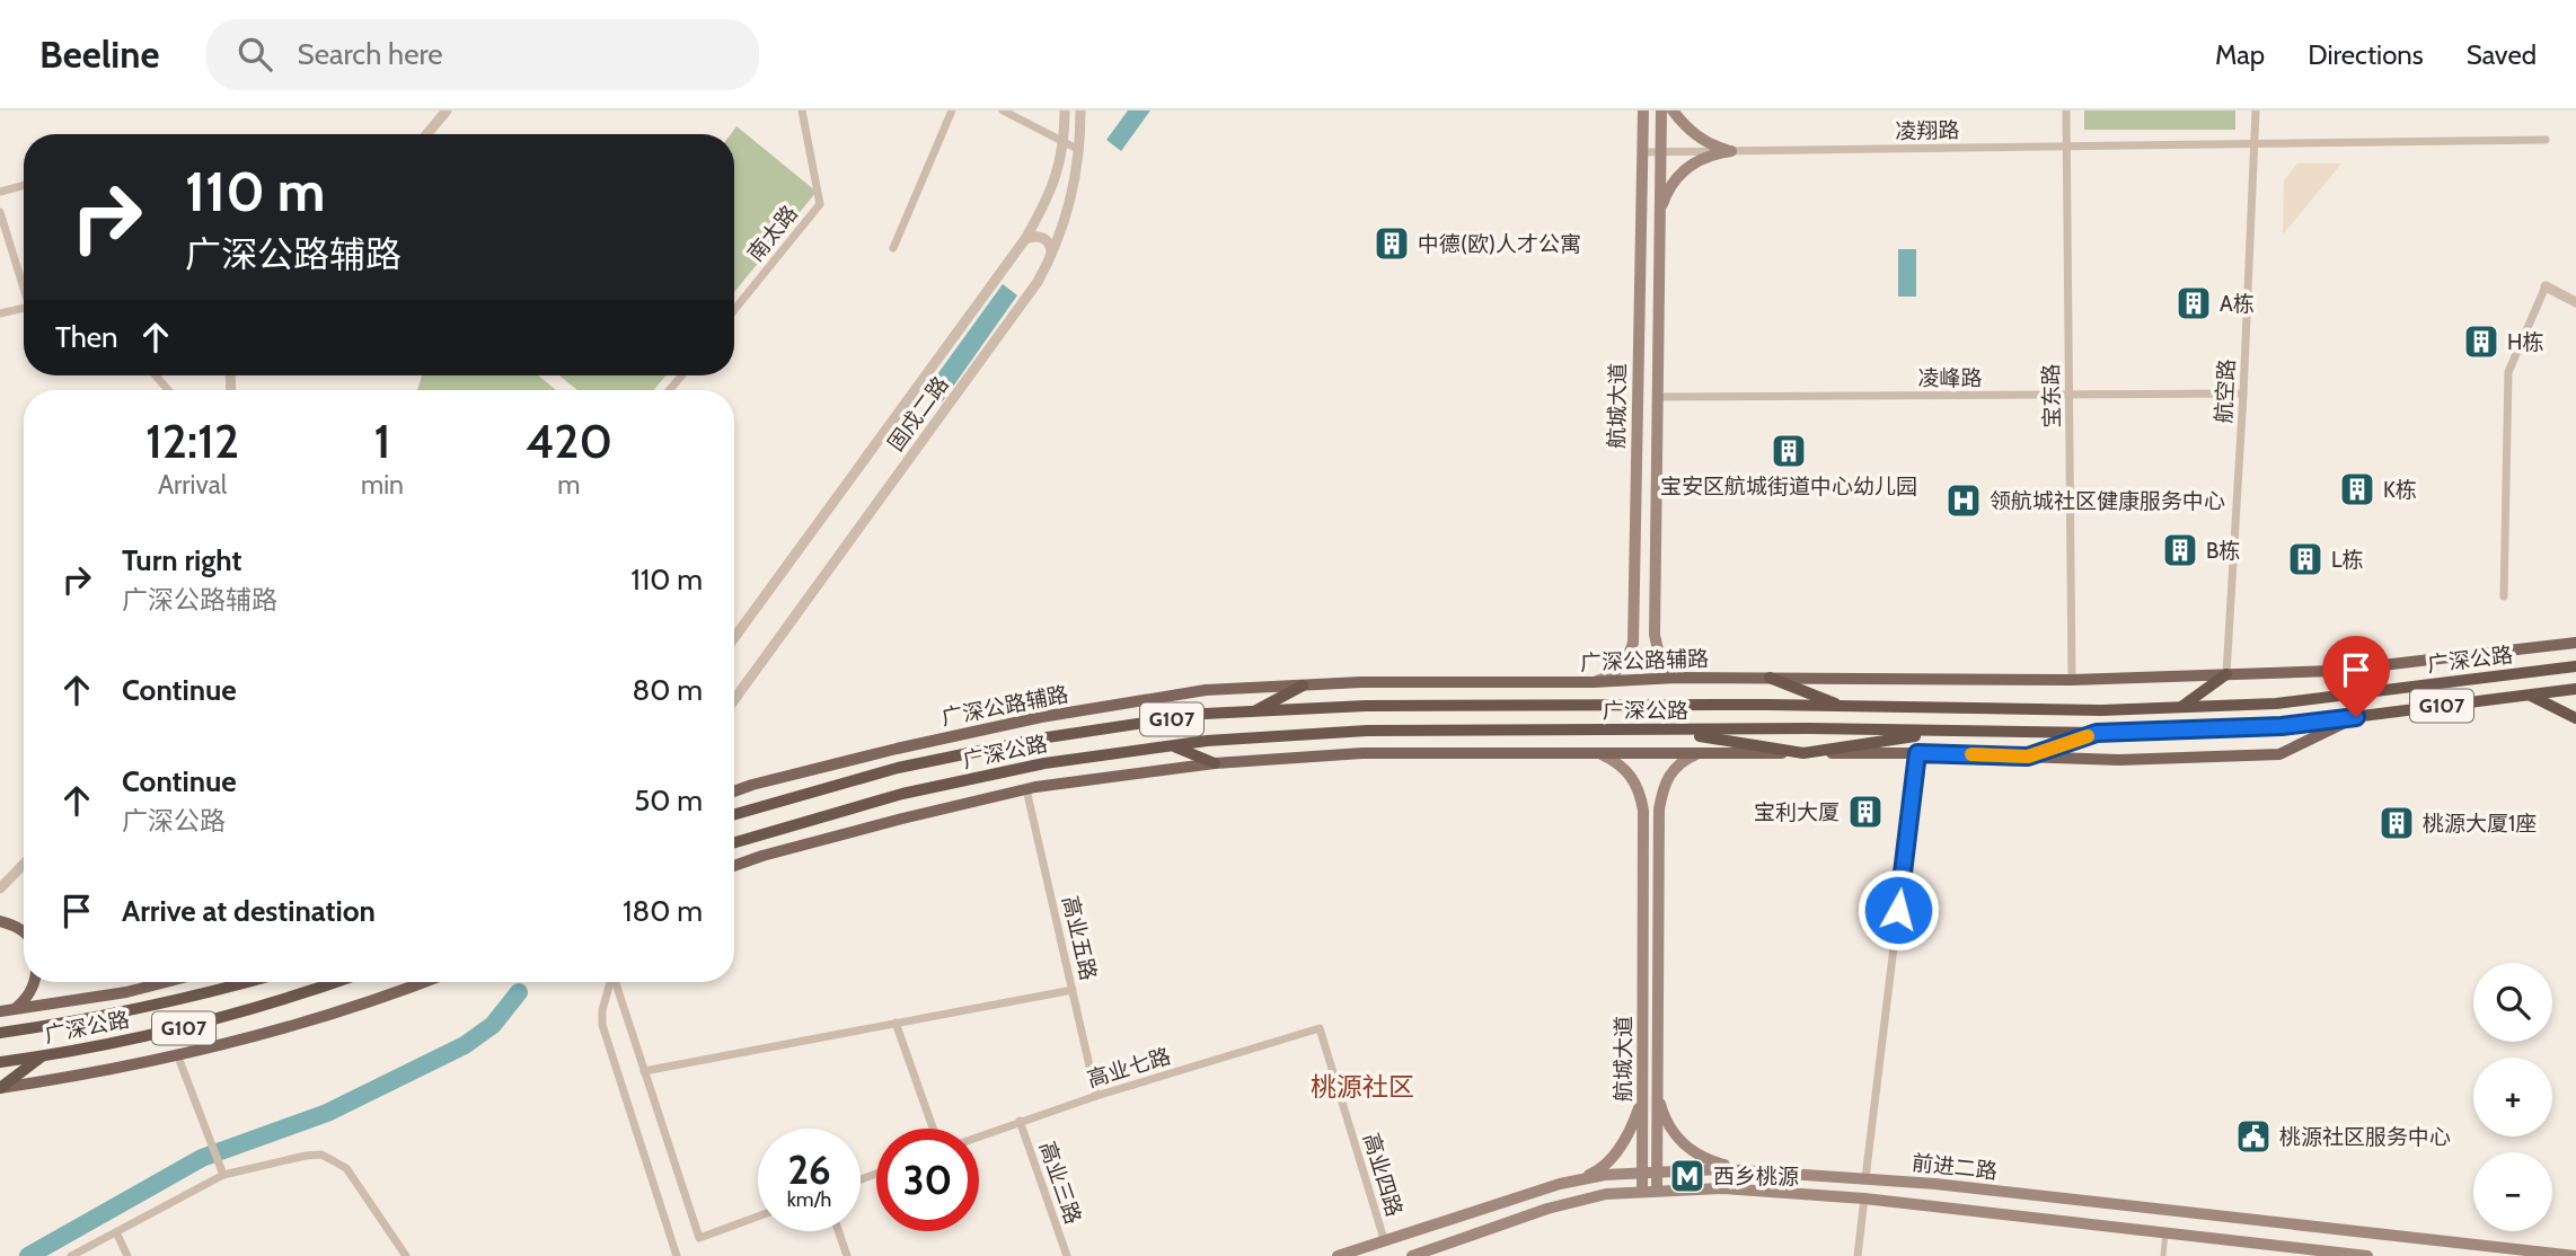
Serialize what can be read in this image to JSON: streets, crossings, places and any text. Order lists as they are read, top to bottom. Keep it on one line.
{"streets":{"highway":["广深公路","G107"],"main road":["航城大道","广深公路辅路","前进二路"],"street":["凌翔路","南太路","凌峰路","航空路","宝东路","固戍二路","高业五路","高业七路","高业四路","高业三路"]},"crossings":[["凌翔路","航空路"],["凌翔路","宝东路"],["凌翔路","航城大道"],["凌峰路","航空路"],["凌峰路","宝东路"],["凌峰路","航城大道"],["航空路","广深公路辅路"],["宝东路","广深公路辅路"],["航城大道","广深公路辅路"],["航城大道","前进二路"],["高业五路","高业七路"],["高业七路","高业四路"],["高业七路","高业三路"],["前进二路","高业四路"]],"districts":["桃源社区"],"places":{"building":["中德(欧)人才公寓","A栋","H栋","宝安区航城街道中心幼儿园","K栋","B栋","L栋","宝利大厦","桃源大厦1座"],"hospital":["领航城社区健康服务中心"],"public building":["桃源社区服务中心"],"metro station":["西乡桃源"]},"page":{"header":"Beeline","search":"Search here","nav":["Map","Directions","Saved"],"turn":["110 m","广深公路辅路"],"then":"Then","eta":["12:12","Arrival","1","min","420","m"],"list":[{"name":"Turn right","note":"广深公路辅路","value":"110 m"},{"name":"Continue","value":"80 m"},{"name":"Continue","note":"广深公路","value":"50 m"},{"name":"Arrive at destination","value":"180 m"}],"map_buttons":["+","−"],"speed":"26 km/h","limit":"30"}}
